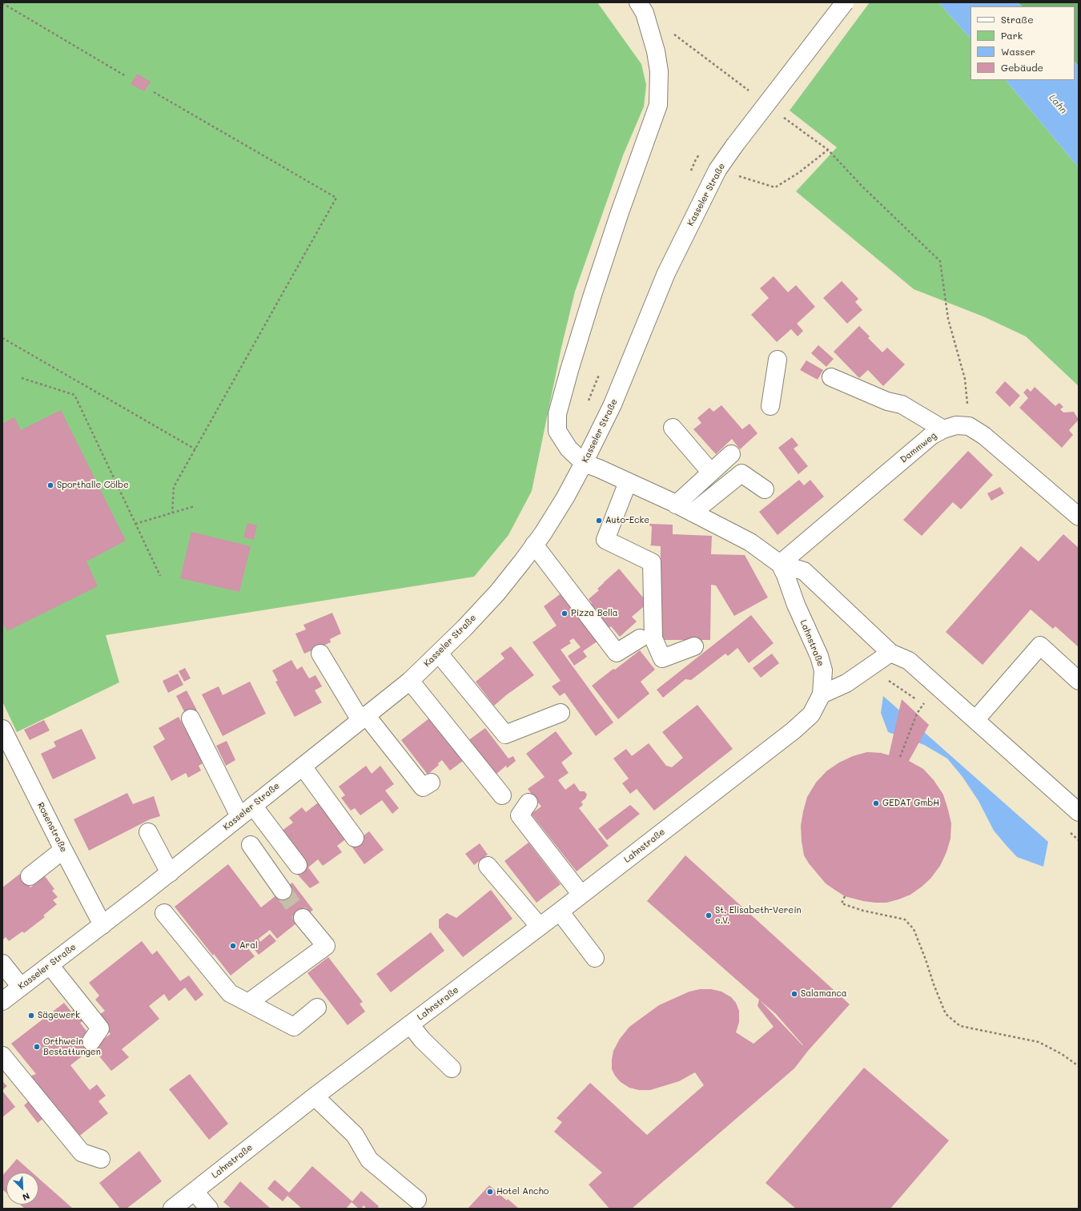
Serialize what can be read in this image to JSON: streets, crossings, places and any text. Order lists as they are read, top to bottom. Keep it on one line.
{"streets":{"street":["Kasseler Straße","Dammweg","Lahnstraße","Rosenstraße"]},"crossings":[["Kasseler Straße","Lahnstraße"],["Kasseler Straße","Rosenstraße"],["Dammweg","Lahnstraße"]],"water":["Lahn"],"places":["Sporthalle Cölbe","Auto-Ecke","Pizza Bella","GEDAT GmbH","St. Elisabeth-Verein e.V.","Aral","Salamanca","Sägewerk","Orthwein Bestattungen","Hotel Ancho"],"legend":["Straße","Park","Wasser","Gebäude"],"north":"bottom right"}
